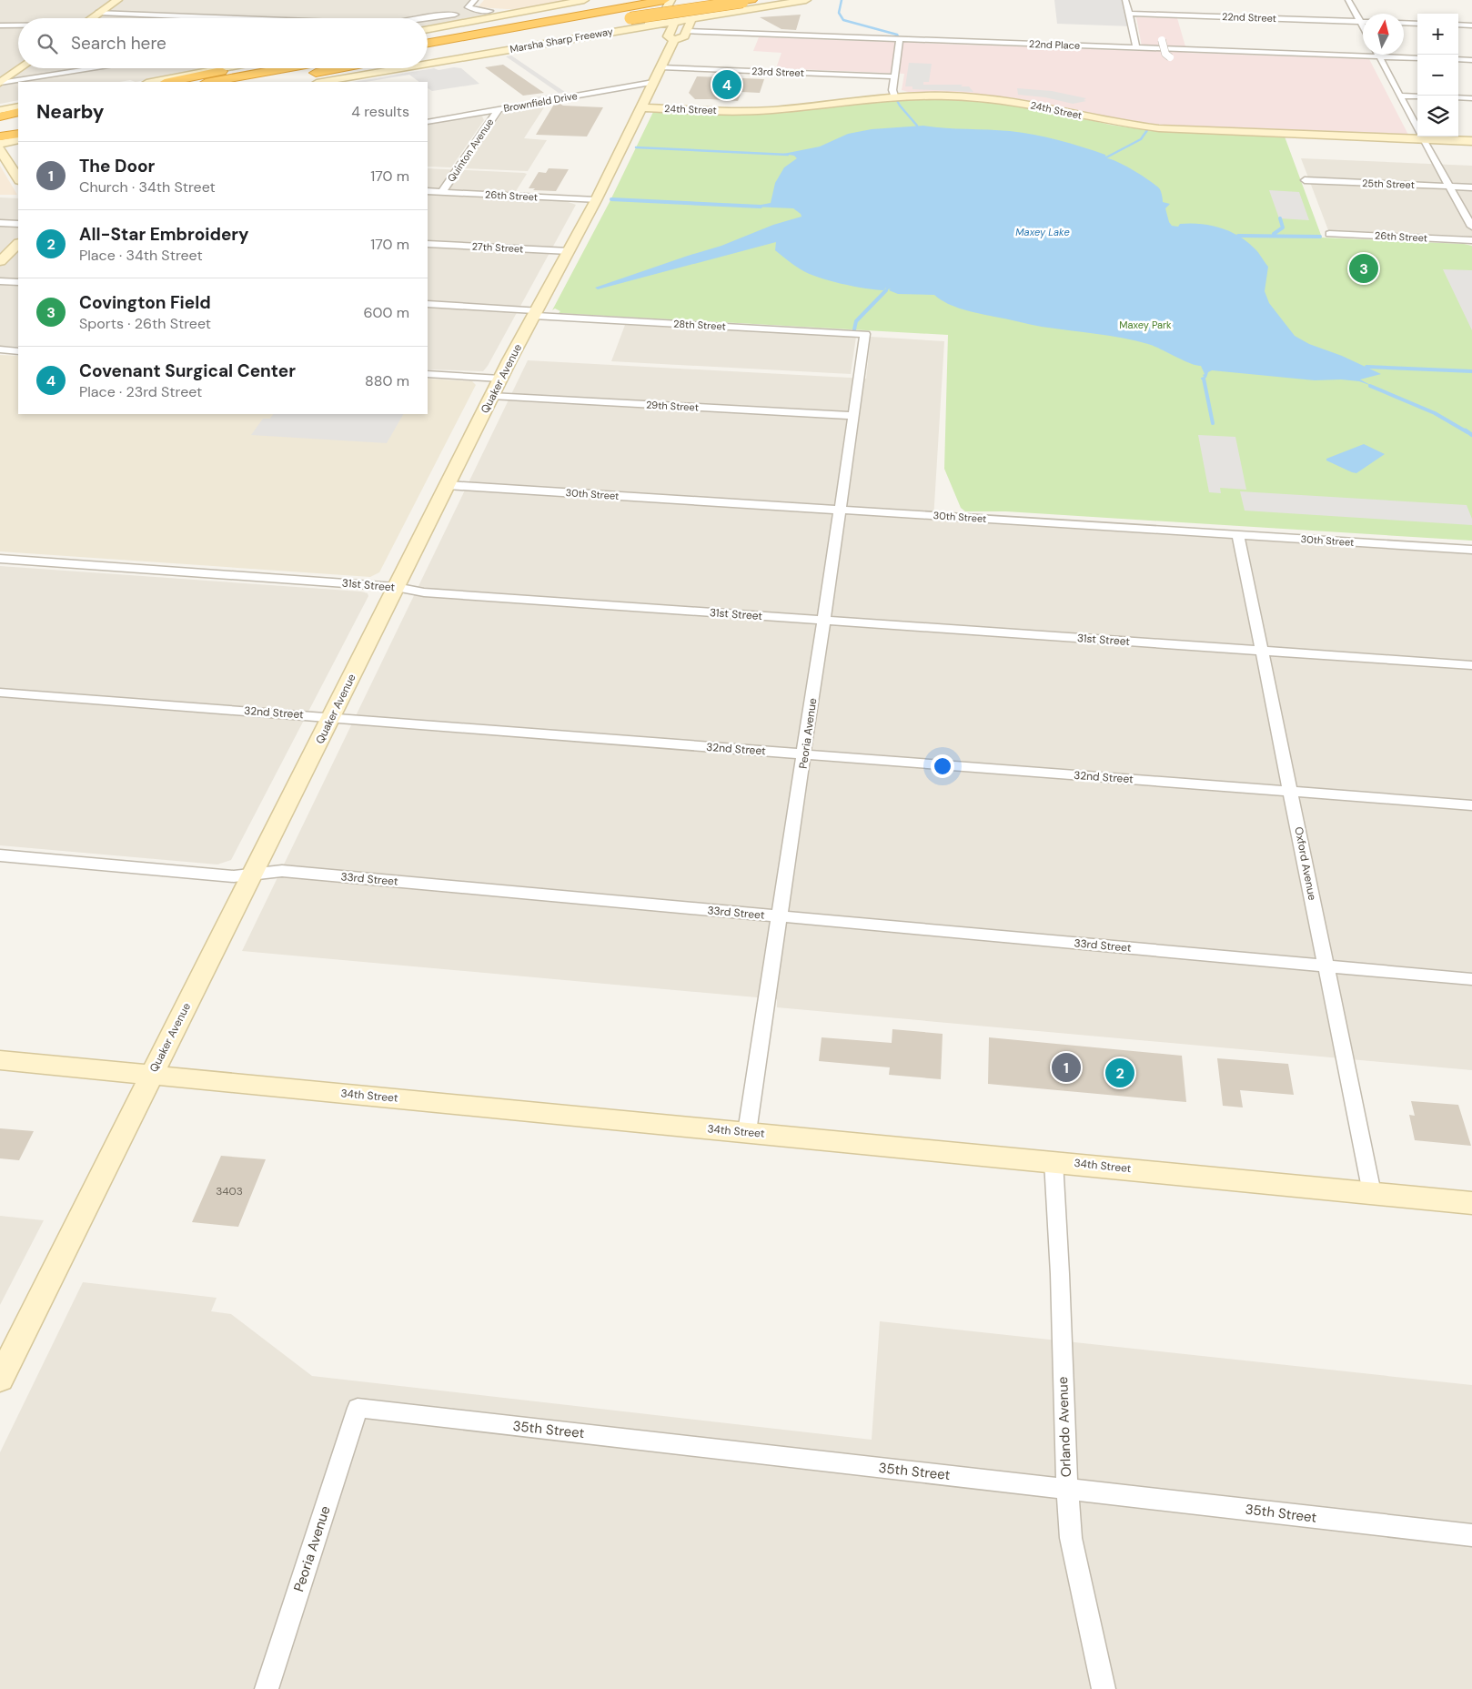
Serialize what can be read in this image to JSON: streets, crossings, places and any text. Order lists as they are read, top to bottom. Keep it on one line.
{"streets":{"highway":["Marsha Sharp Freeway"],"main road":["24th Street","Quaker Avenue","34th Street"],"street":["22nd Street","22nd Place","23rd Street","Brownfield Drive","Quinton Avenue","25th Street","26th Street","27th Street","28th Street","29th Street","30th Street","31st Street","32nd Street","Peoria Avenue","Oxford Avenue","33rd Street","Orlando Avenue","35th Street"]},"crossings":[["Marsha Sharp Freeway","Quaker Avenue"],["22nd Place","Quaker Avenue"],["23rd Street","Quaker Avenue"],["Brownfield Drive","Quinton Avenue"],["Brownfield Drive","Quaker Avenue"],["24th Street","Quaker Avenue"],["Quinton Avenue","26th Street"],["26th Street","Quaker Avenue"],["27th Street","Quaker Avenue"],["28th Street","Quaker Avenue"],["28th Street","Peoria Avenue"],["Quaker Avenue","29th Street"],["Quaker Avenue","30th Street"],["Quaker Avenue","31st Street"],["Quaker Avenue","32nd Street"],["Quaker Avenue","33rd Street"],["Quaker Avenue","34th Street"],["29th Street","Peoria Avenue"],["30th Street","Peoria Avenue"],["30th Street","Oxford Avenue"],["31st Street","Peoria Avenue"],["31st Street","Oxford Avenue"],["32nd Street","Peoria Avenue"],["32nd Street","Oxford Avenue"],["Peoria Avenue","33rd Street"],["Peoria Avenue","34th Street"],["Peoria Avenue","35th Street"],["Oxford Avenue","33rd Street"],["Oxford Avenue","34th Street"],["34th Street","Orlando Avenue"],["Orlando Avenue","35th Street"]],"water":["Maxey Lake"],"parks":["Maxey Park"],"house_numbers":["3403"],"north":"top","page":{"map_buttons":["+","−"],"search":"Search here","pins":["4","3","1","2"],"heading":["Nearby","4 results"],"list":[{"mark":"1","name":"The Door","note":"Church · 34th Street","value":"170 m"},{"mark":"2","name":"All-Star Embroidery","note":"Place · 34th Street","value":"170 m"},{"mark":"3","name":"Covington Field","note":"Sports · 26th Street","value":"600 m"},{"mark":"4","name":"Covenant Surgical Center","note":"Place · 23rd Street","value":"880 m"}]}}
